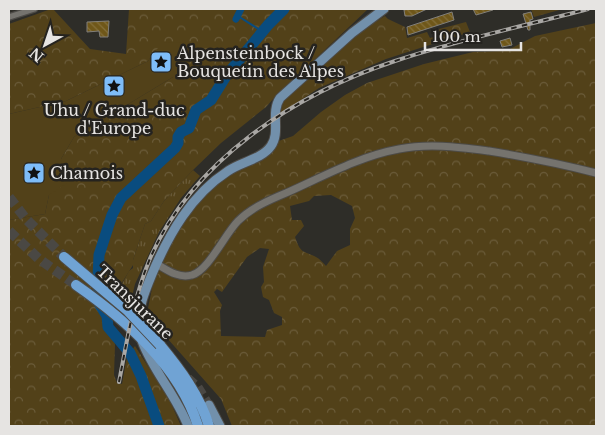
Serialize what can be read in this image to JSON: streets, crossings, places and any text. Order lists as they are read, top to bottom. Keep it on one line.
{"streets":{"highway":["Transjurane"]},"places":{"place":["Alpensteinbock / Bouquetin des Alpes","Uhu / Grand-duc d'Europe","Chamois"]},"scale_bar":"100 m","north":"bottom left"}
